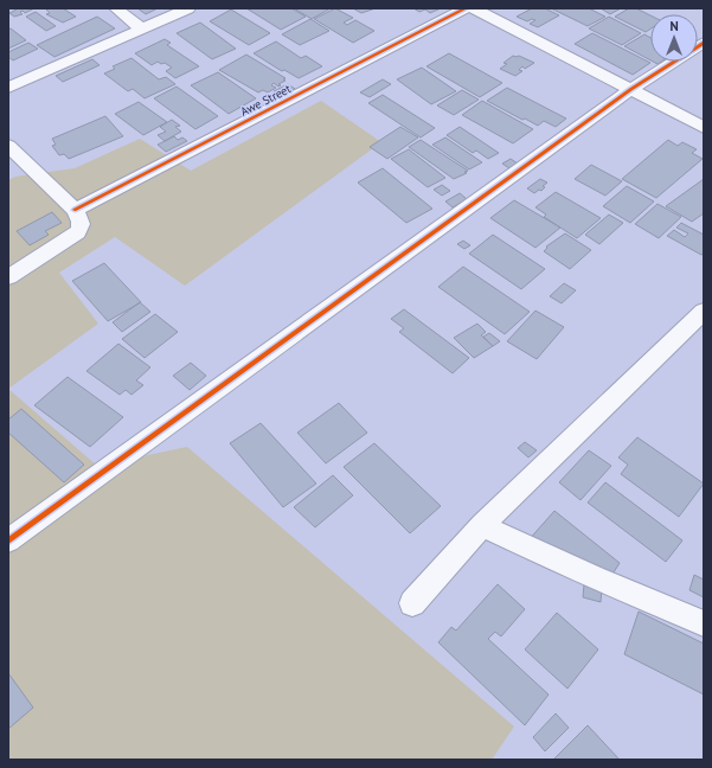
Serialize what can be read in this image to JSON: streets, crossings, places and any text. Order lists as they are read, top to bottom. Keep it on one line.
{"streets":{"street":["Awe Street"]},"north":"top"}
